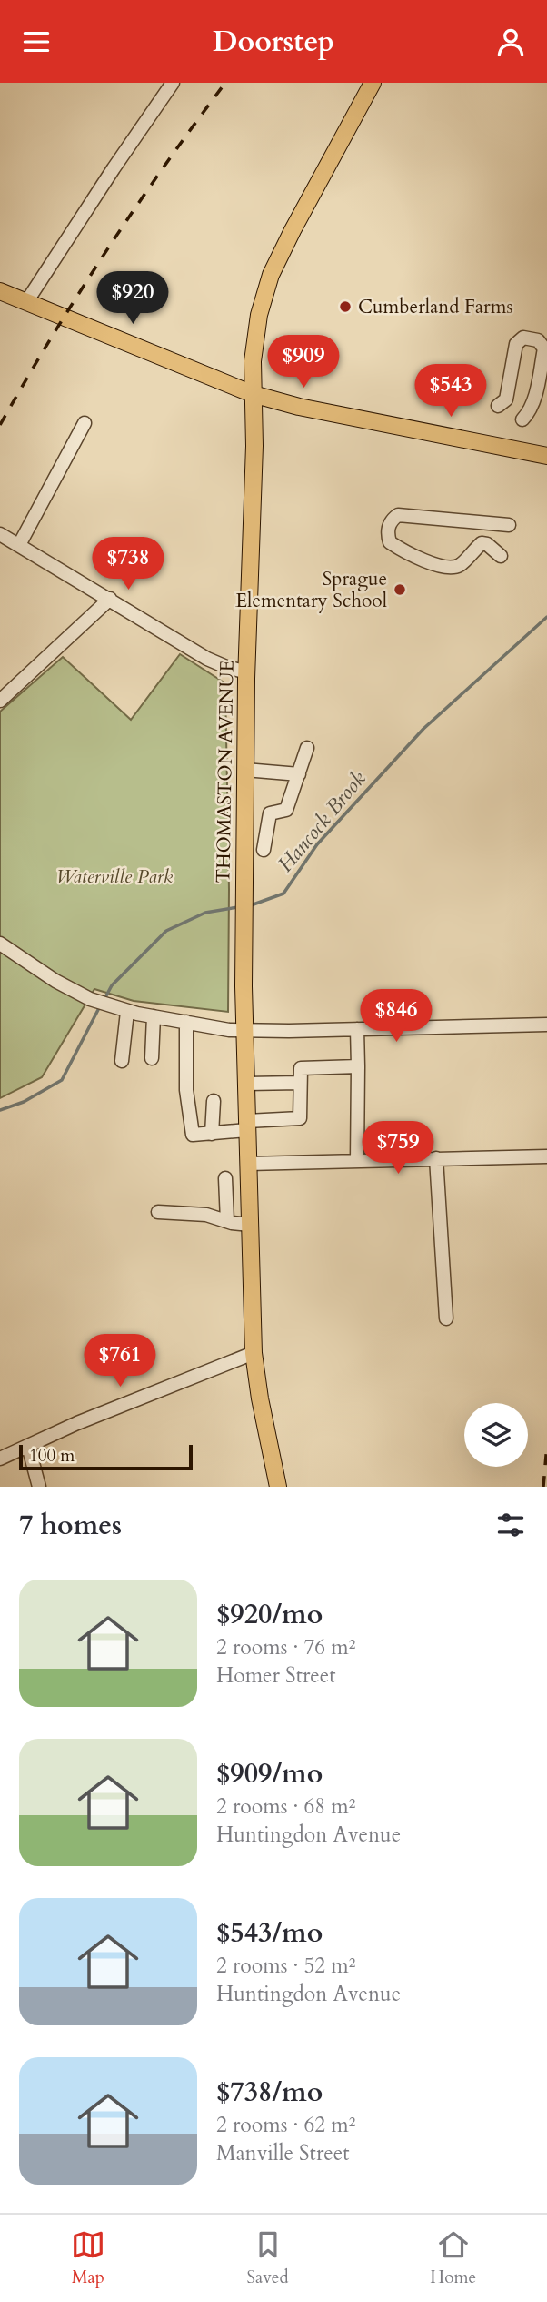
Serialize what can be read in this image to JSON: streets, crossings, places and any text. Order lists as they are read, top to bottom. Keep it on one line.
{"streets":{"main road":["THOMASTON AVENUE"]},"water":["Hancock Brook"],"parks":["Waterville Park"],"places":["Cumberland Farms","Sprague Elementary School"],"scale_bar":"100 m","page":{"header":"Doorstep","price":["$920","$909","$543","$738","$846","$759","$761"],"scale":"100 m","heading":"7 homes","list":[{"name":"$920/mo","note":"2 rooms · 76 m² · Homer Street"},{"name":"$909/mo","note":"2 rooms · 68 m² · Huntingdon Avenue"},{"name":"$543/mo","note":"2 rooms · 52 m² · Huntingdon Avenue"},{"name":"$738/mo","note":"2 rooms · 62 m² · Manville Street"}],"tabs":["Map","Saved","Home"]}}
